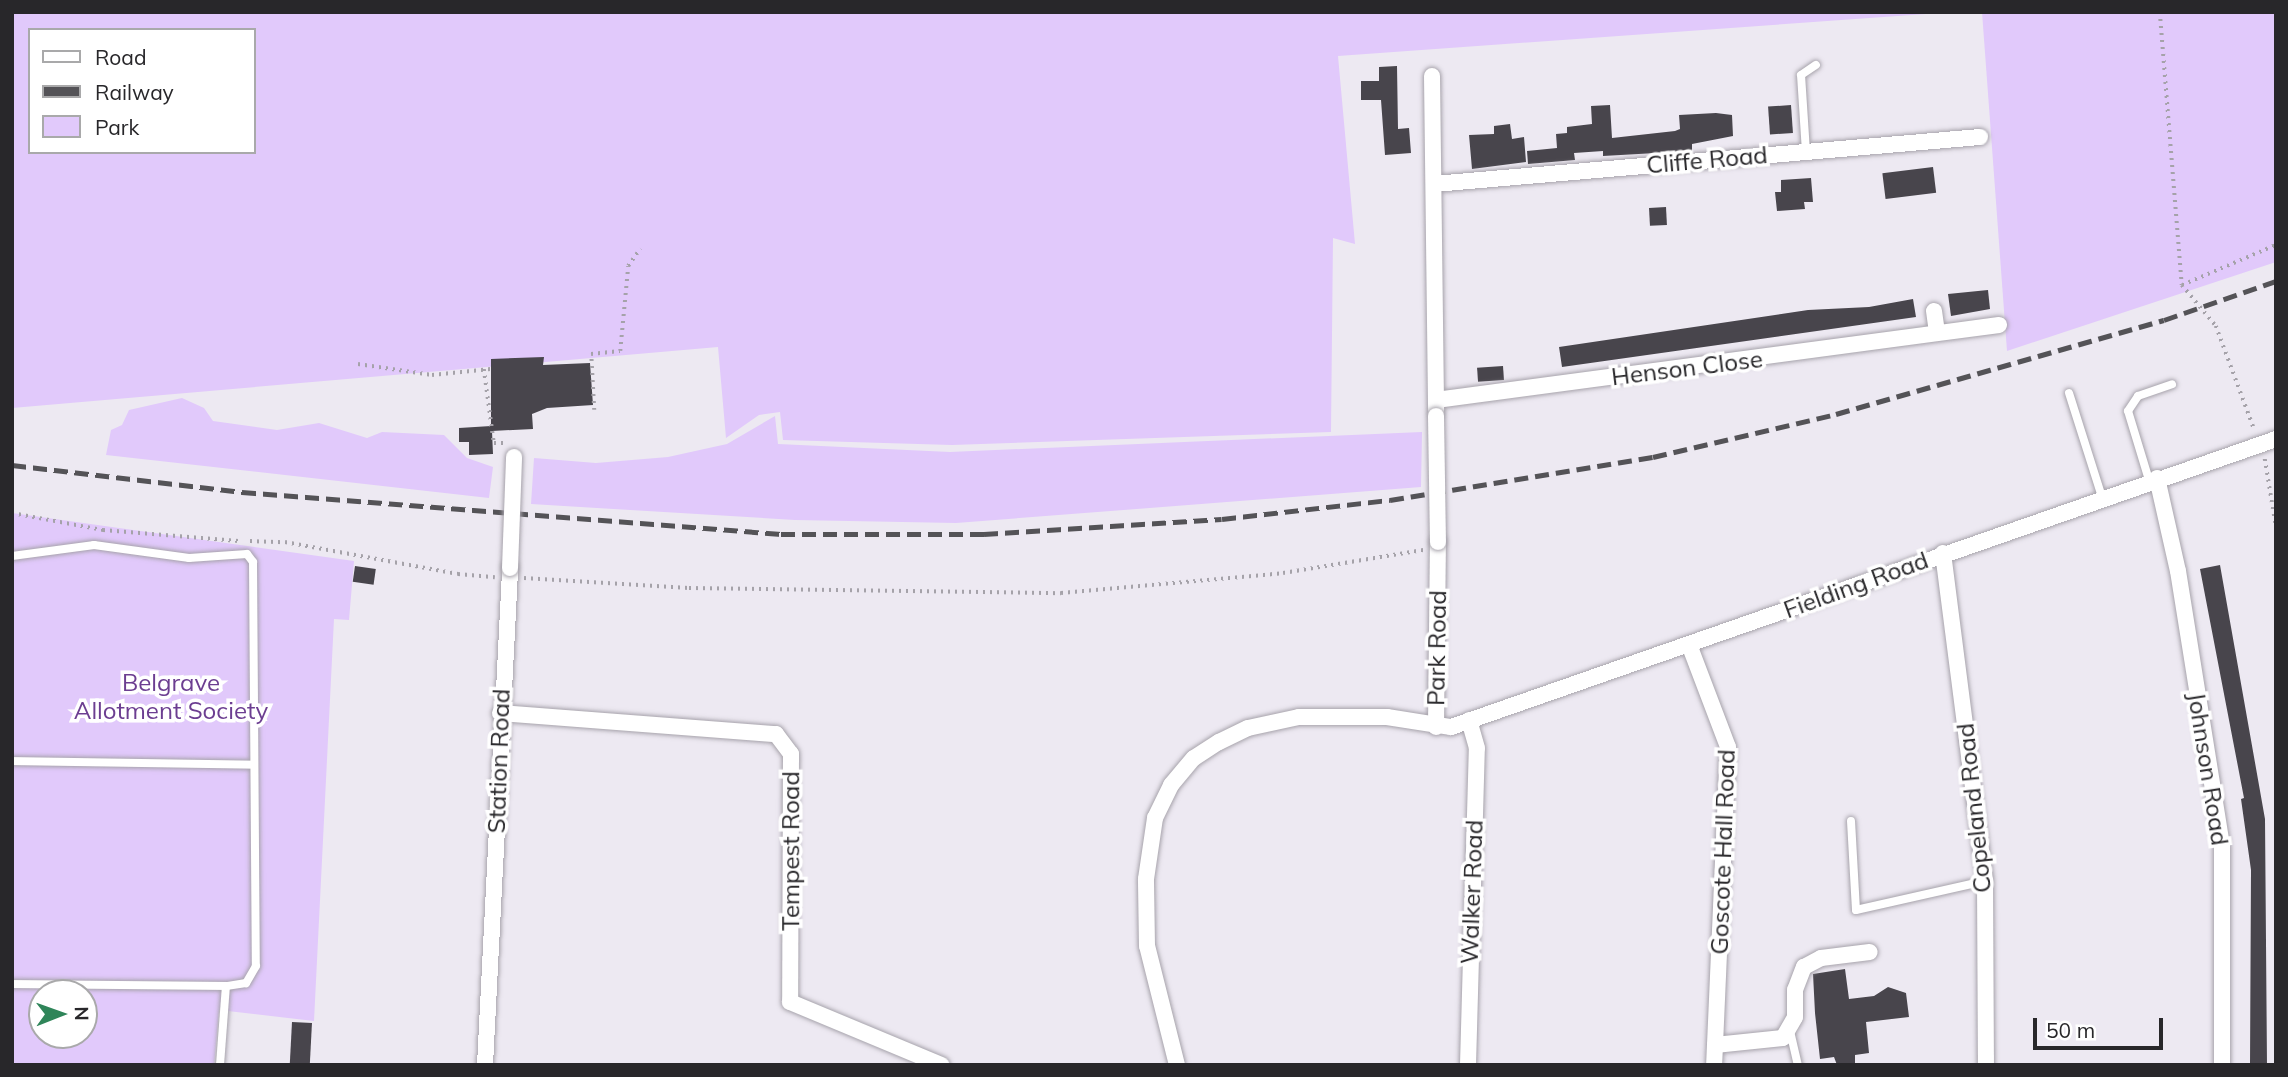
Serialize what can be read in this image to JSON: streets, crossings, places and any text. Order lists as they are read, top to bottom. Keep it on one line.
{"streets":{"street":["Cliffe Road","Henson Close","Fielding Road","Park Road","Station Road","Johnson Road","Copeland Road","Tempest Road","Goscote Hall Road","Walker Road"]},"crossings":[["Cliffe Road","Park Road"],["Henson Close","Park Road"],["Fielding Road","Park Road"],["Fielding Road","Johnson Road"],["Fielding Road","Copeland Road"],["Fielding Road","Goscote Hall Road"],["Fielding Road","Walker Road"],["Station Road","Tempest Road"]],"parks":["Belgrave Allotment Society"],"legend":["Road","Railway","Park"],"scale_bar":"50 m","north":"right"}
